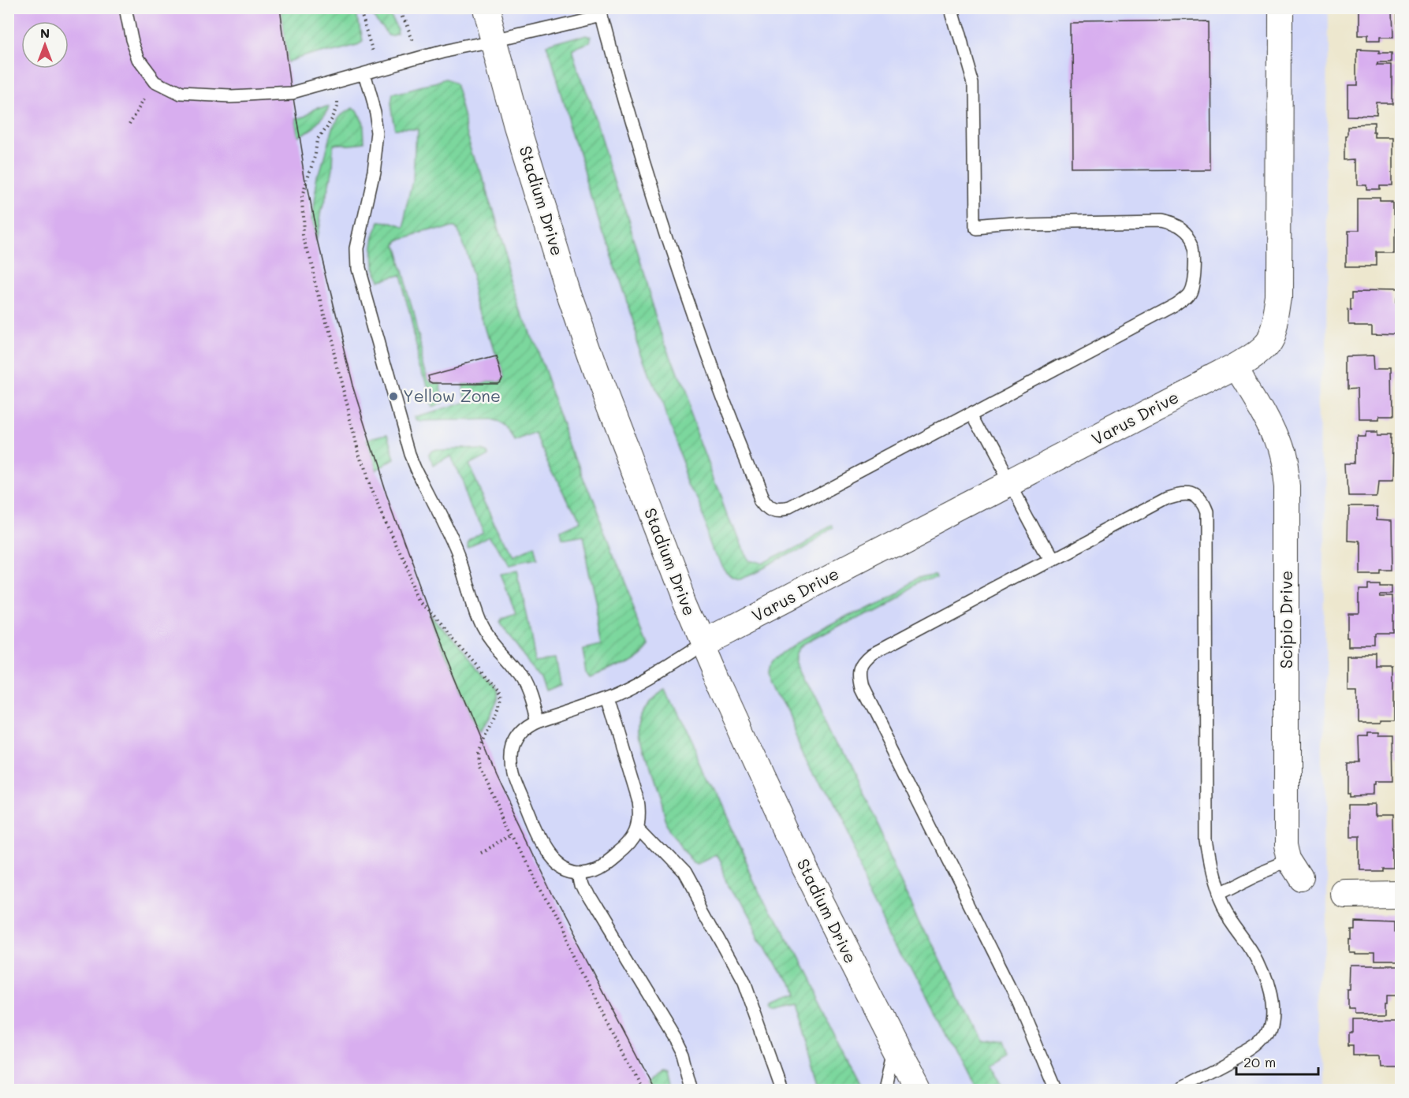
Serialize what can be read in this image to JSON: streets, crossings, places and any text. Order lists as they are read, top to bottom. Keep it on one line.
{"streets":{"street":["Stadium Drive","Varus Drive","Scipio Drive"]},"crossings":[["Stadium Drive","Varus Drive"],["Varus Drive","Scipio Drive"]],"places":["Yellow Zone"],"scale_bar":"20 m","north":"top"}
